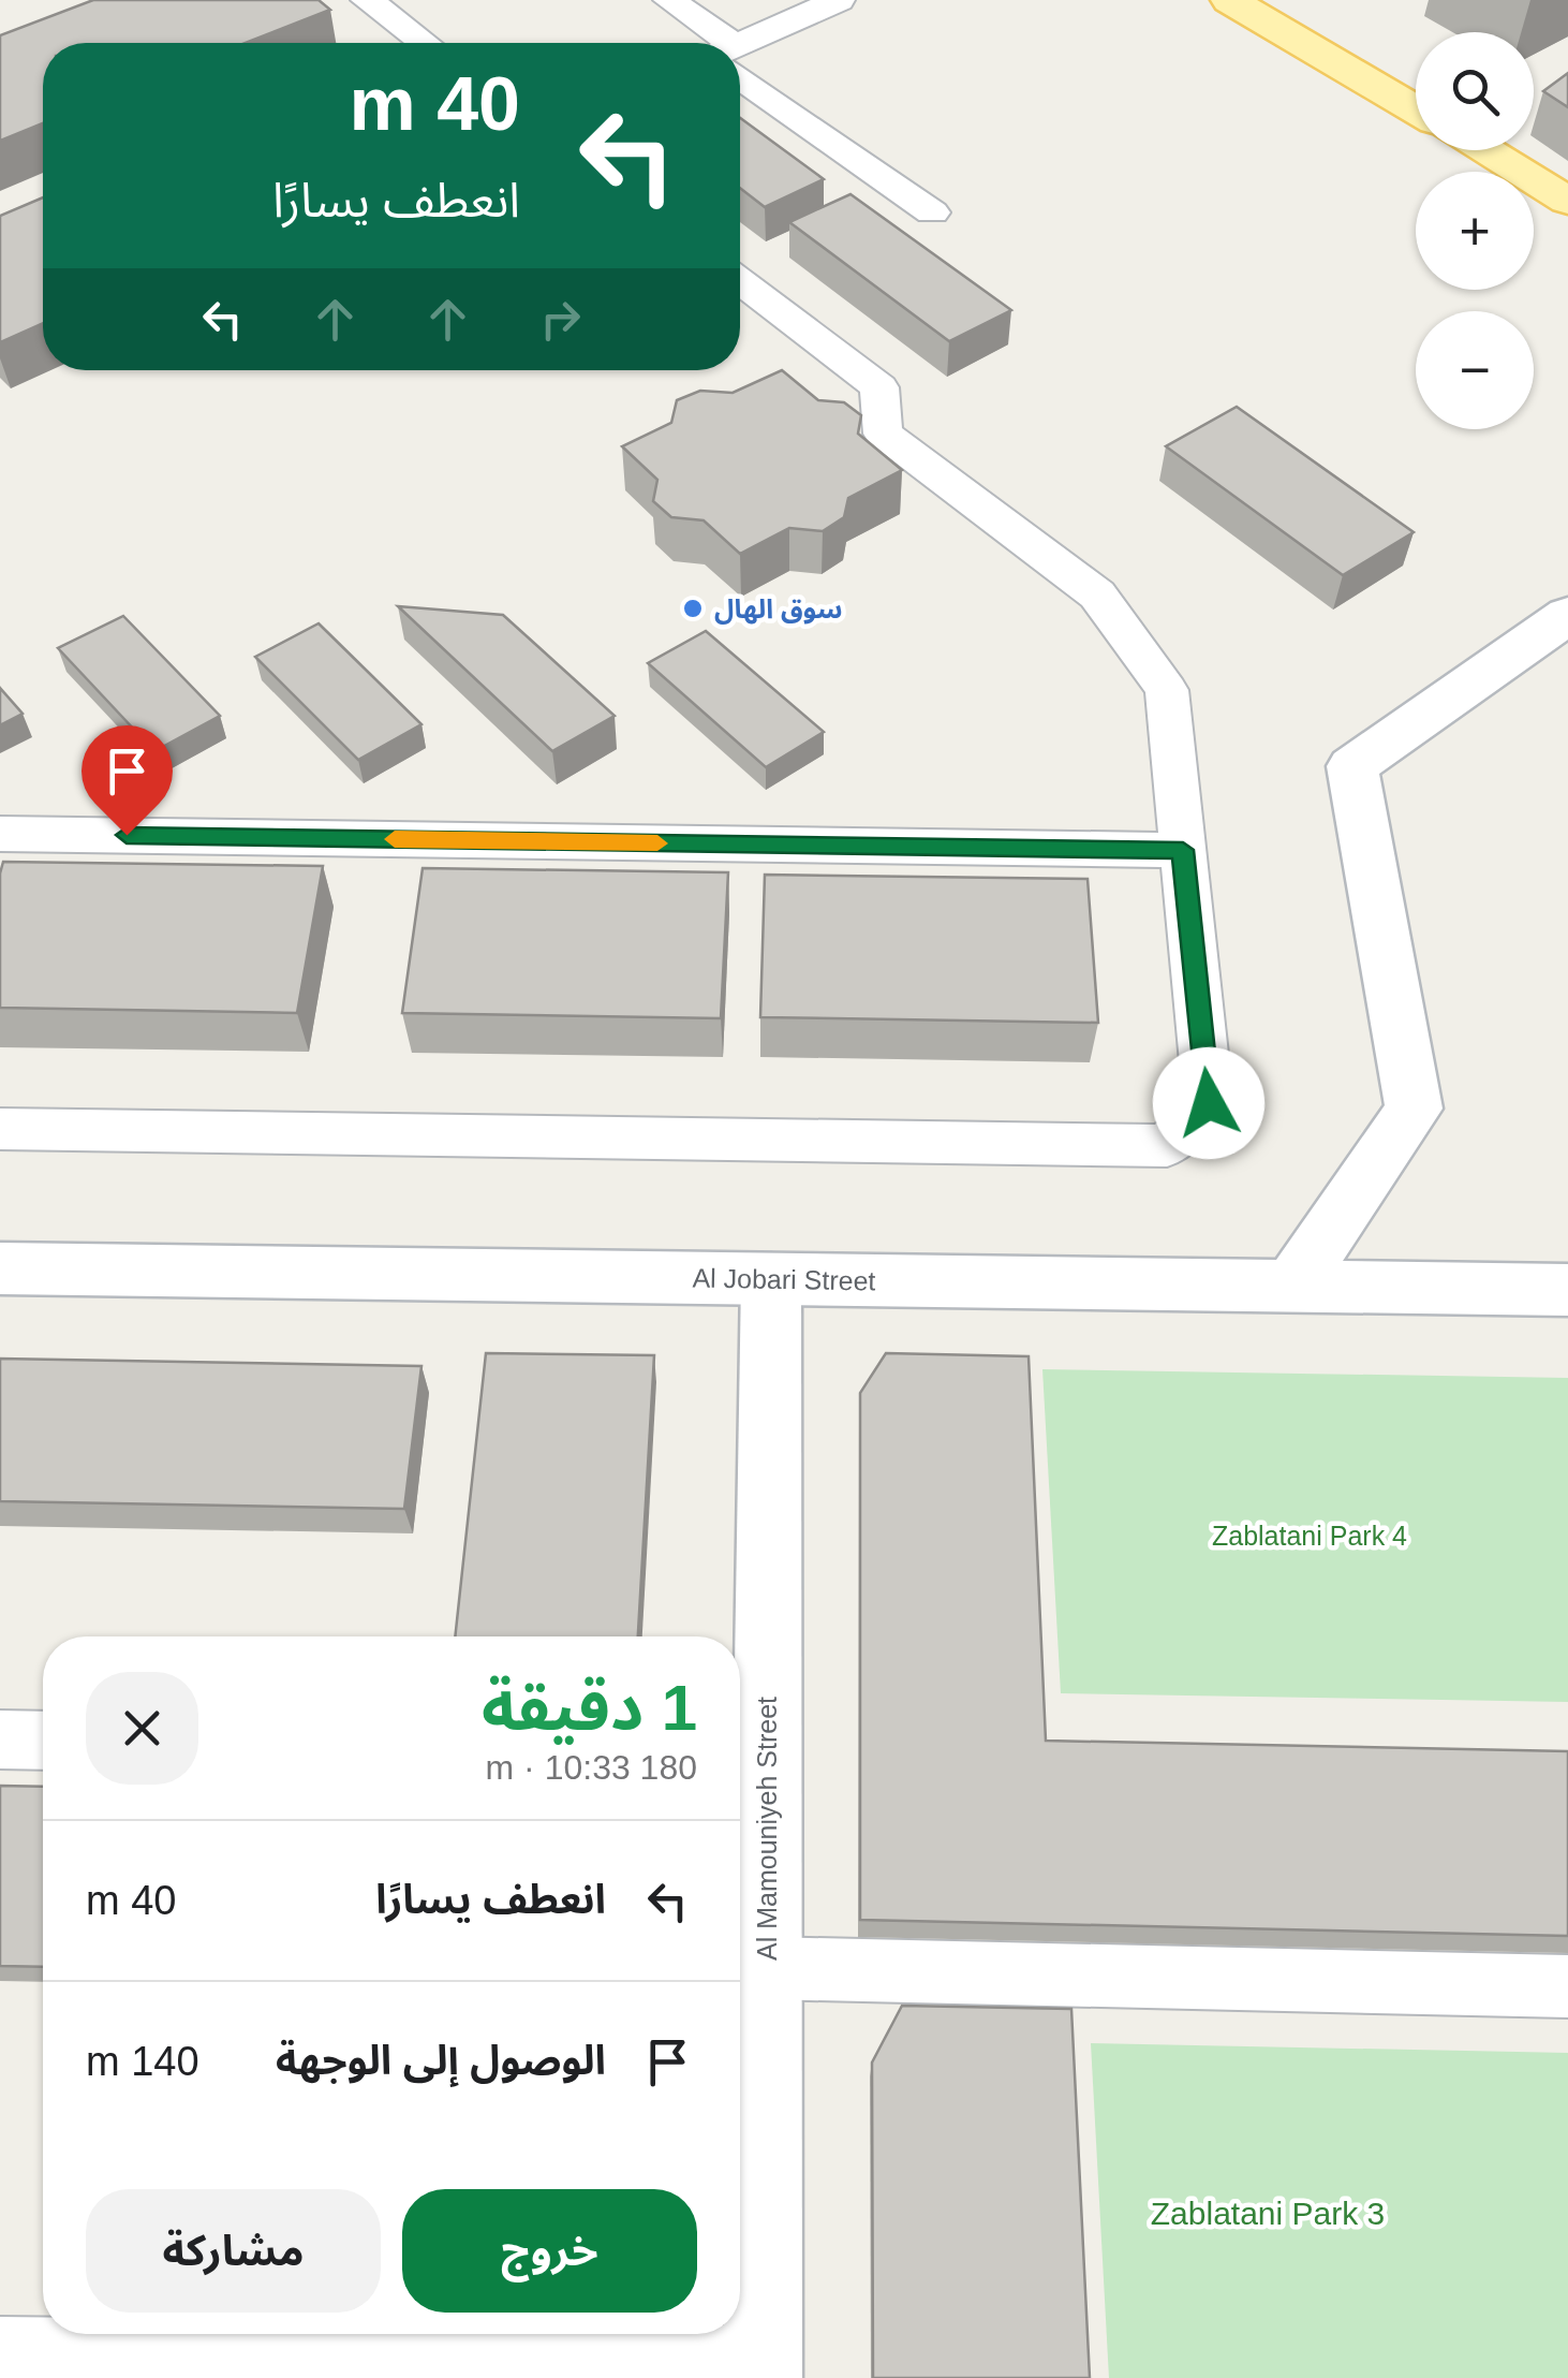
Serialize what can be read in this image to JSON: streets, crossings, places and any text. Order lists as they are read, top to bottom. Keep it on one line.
{"streets":{"main road":["Al Jobari Street","Al Mamouniyeh Street"]},"crossings":[["Al Jobari Street","Al Mamouniyeh Street"]],"parks":["Zablatani Park 4","Zablatani Park 3"],"places":["سوق الهال"],"page":{"map_buttons":["+","−"],"turn":["40 m","انعطف يسارًا"],"heading":["1 دقيقة","180 m · 10:33"],"list":[{"name":"انعطف يسارًا","value":"40 m"},{"name":"الوصول إلى الوجهة","value":"140 m"}],"buttons":["خروج","مشاركة"]}}
